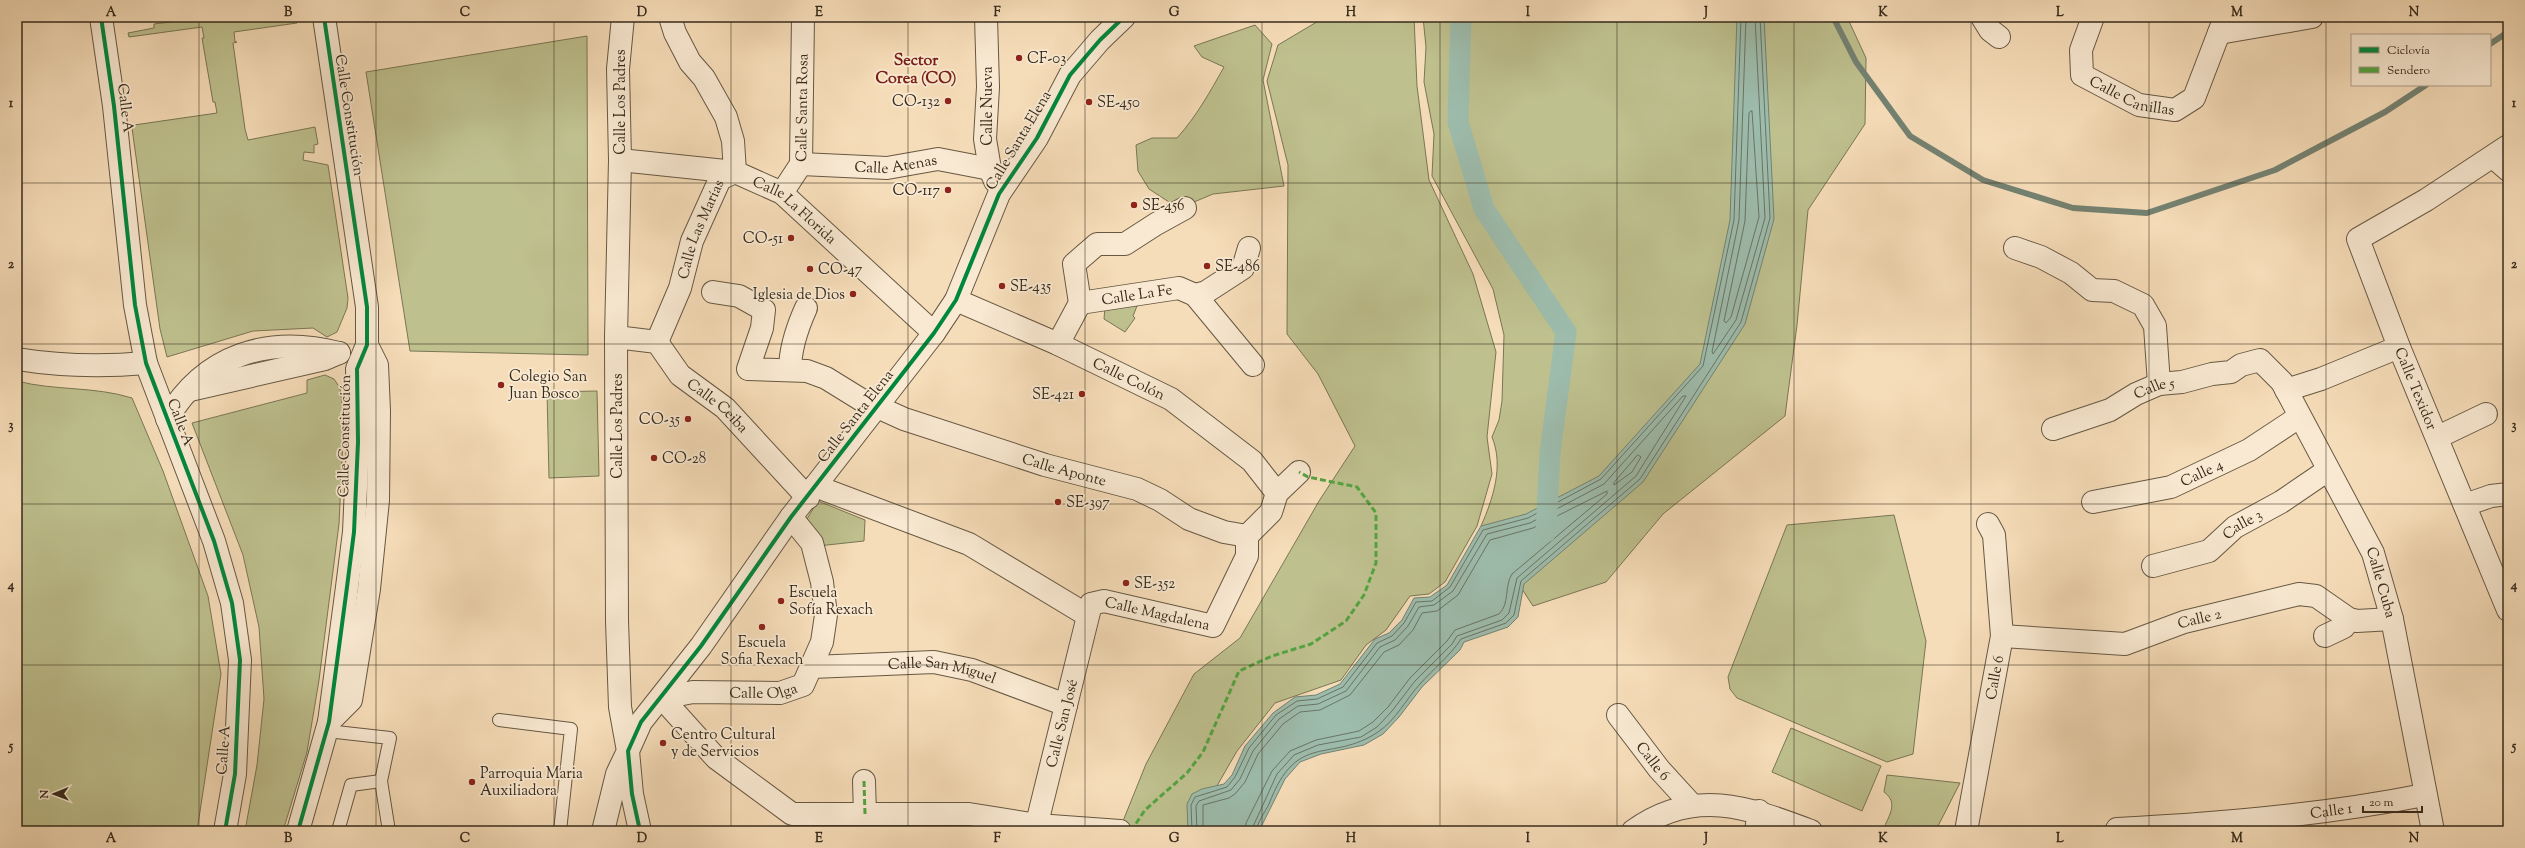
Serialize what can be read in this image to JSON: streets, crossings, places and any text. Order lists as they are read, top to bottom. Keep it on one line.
{"streets":{"street":["Calle Canillas","Calle Los Padres","Calle Nueva","Calle Santa Rosa","Calle A","Calle Constitución","Calle Santa Elena","Calle Atenas","Calle La Florida","Calle Las Marías","Calle La Fe","Calle Colón","Calle Texidor","Calle 5","Calle Ceiba","Calle Aponte","Calle 4","Calle 3","Calle Cuba","Calle Magdalena","Calle 2","Calle San Miguel","Calle 6","Calle Olga","Calle San José","Calle 1"]},"crossings":[["Calle Los Padres","Calle Santa Elena"],["Calle Los Padres","Calle La Florida"],["Calle Nueva","Calle Santa Elena"],["Calle Nueva","Calle Atenas"],["Calle Santa Rosa","Calle Atenas"],["Calle Santa Rosa","Calle La Florida"],["Calle Santa Elena","Calle La Florida"],["Calle Santa Elena","Calle Colón"],["Calle Santa Elena","Calle Ceiba"],["Calle Santa Elena","Calle Aponte"],["Calle Santa Elena","Calle Magdalena"],["Calle Santa Elena","Calle Olga"],["Calle La Florida","Calle Las Marías"],["Calle Las Marías","Calle Ceiba"],["Calle La Fe","Calle Colón"],["Calle 5","Calle Cuba"],["Calle Ceiba","Calle Magdalena"],["Calle Aponte","Calle Magdalena"],["Calle 4","Calle Cuba"],["Calle 3","Calle Cuba"],["Calle Cuba","Calle 1"],["Calle Magdalena","Calle San José"],["Calle 2","Calle 6"],["Calle San Miguel","Calle Olga"],["Calle San Miguel","Calle San José"]],"districts":["Sector Corea (CO)"],"places":["CF-03","CO-132","SE-450","CO-117","SE-456","CO-51","SE-486","CO-47","SE-435","Iglesia de Dios","Colegio San Juan Bosco","SE-421","CO-35","CO-28","SE-397","SE-352","Escuela Sofía Rexach","Escuela Sofia Rexach","Centro Cultural y de Servicios","Parroquia Maria Auxiliadora"],"legend":["Ciclovía","Sendero"],"scale_bar":"20 m","north":"left","grid":{"columns":["A","B","C","D","E","F","G","H","I","J","K","L","M","N"],"rows":["1","2","3","4","5"]}}
